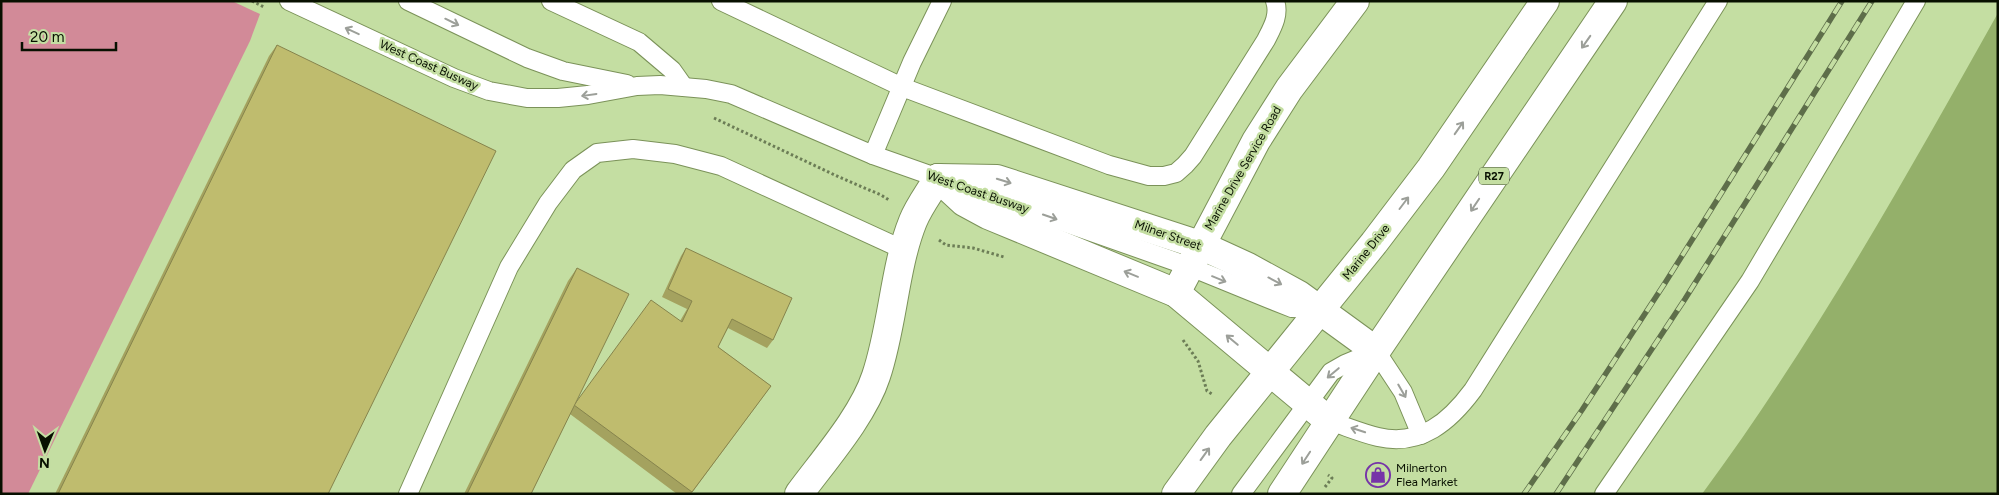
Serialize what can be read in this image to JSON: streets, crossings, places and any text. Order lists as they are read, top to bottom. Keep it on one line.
{"streets":{"street":["Marine Drive Service Road","R27","Milner Street","Marine Drive"],"lane":["West Coast Busway"]},"crossings":[["West Coast Busway","Milner Street"],["Marine Drive Service Road","Milner Street"],["R27","Milner Street"],["Milner Street","Marine Drive"]],"places":{"shop":["Milnerton Flea Market"]},"scale_bar":"20 m","north":"bottom"}
